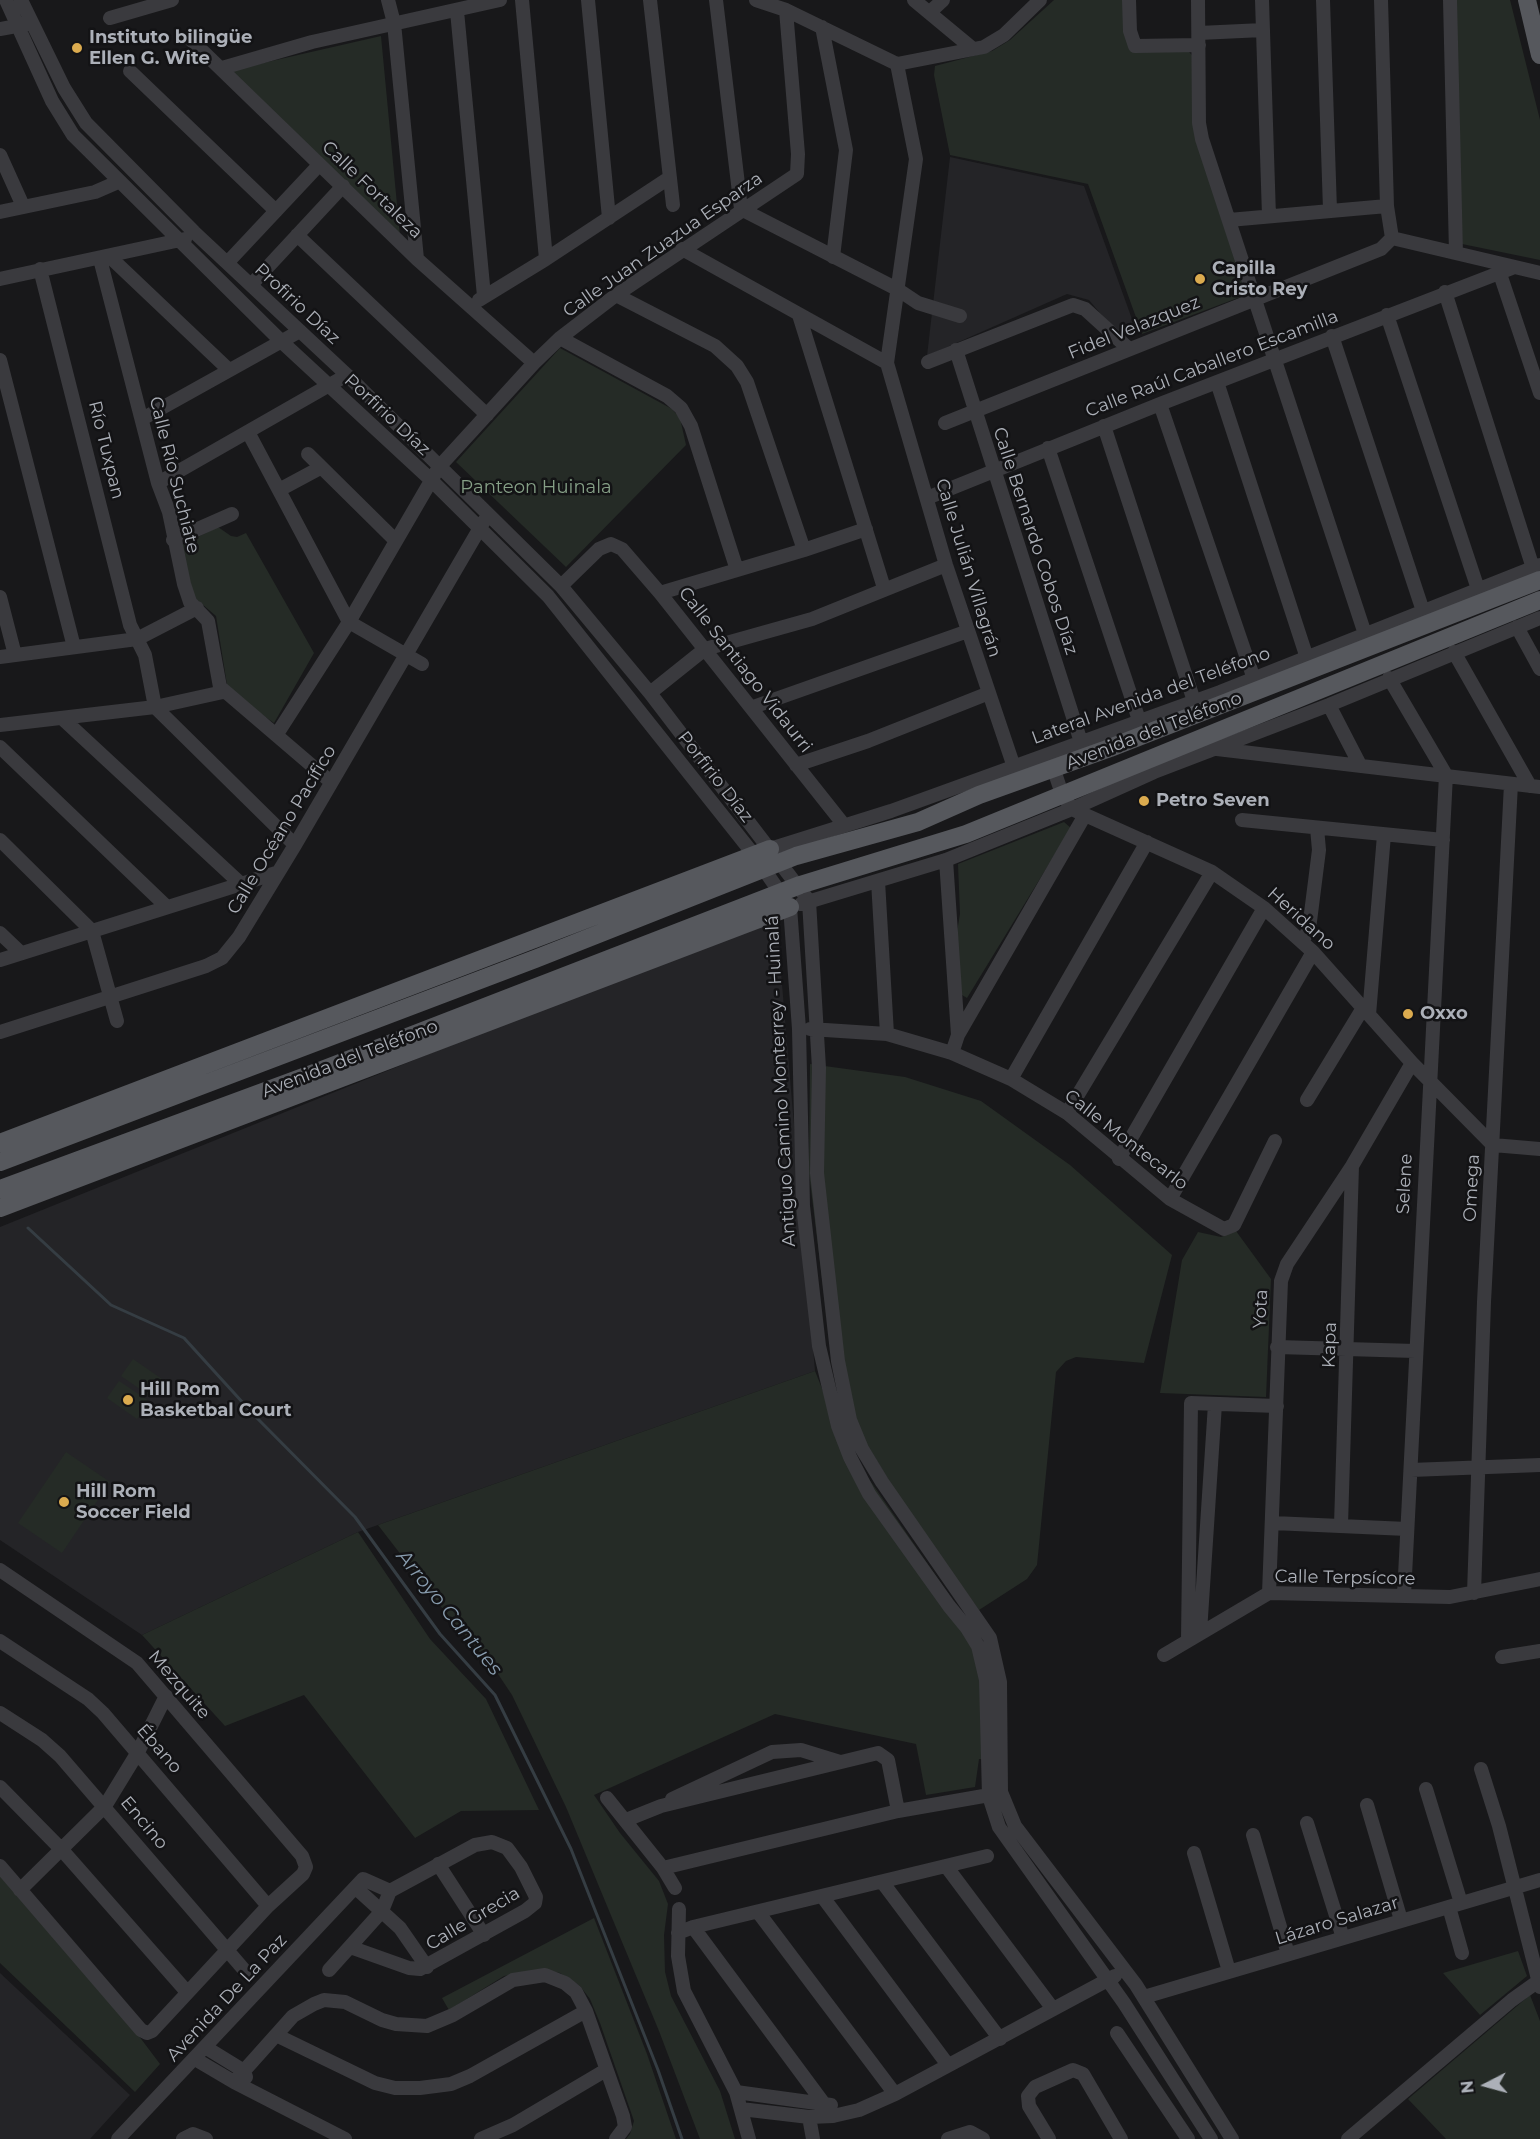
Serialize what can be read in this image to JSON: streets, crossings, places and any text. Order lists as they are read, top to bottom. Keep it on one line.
{"streets":{"main road":["Avenida del Teléfono"],"street":["Calle Fortaleza","Calle Juan Zuazua Esparza","Profirio Díaz","Fidel Velazquez","Calle Raúl Caballero Escamilla","Porfirio Díaz","Río Tuxpan","Calle Río Suchiate","Calle Bernardo Cobos Díaz","Calle Julián Villagrán","Calle Santiago Vidaurri","Lateral Avenida del Teléfono","Calle Océano Pacífico","Heridano","Antiguo Camino Monterrey - Huinalá","Calle Montecarlo","Selene","Omega","Yota","Kapa","Calle Terpsícore","Mezquite","Ébano","Encino","Calle Grecia","Lázaro Salazar","Avenida De La Paz"]},"crossings":[["Calle Fortaleza","Calle Juan Zuazua Esparza"],["Calle Juan Zuazua Esparza","Profirio Díaz"],["Calle Juan Zuazua Esparza","Porfirio Díaz"],["Profirio Díaz","Porfirio Díaz"],["Profirio Díaz","Calle Santiago Vidaurri"],["Profirio Díaz","Lateral Avenida del Teléfono"],["Profirio Díaz","Avenida del Teléfono"],["Profirio Díaz","Calle Océano Pacífico"],["Profirio Díaz","Antiguo Camino Monterrey - Huinalá"],["Fidel Velazquez","Calle Bernardo Cobos Díaz"],["Calle Raúl Caballero Escamilla","Calle Bernardo Cobos Díaz"],["Calle Raúl Caballero Escamilla","Calle Julián Villagrán"],["Porfirio Díaz","Lateral Avenida del Teléfono"],["Porfirio Díaz","Avenida del Teléfono"],["Porfirio Díaz","Calle Océano Pacífico"],["Porfirio Díaz","Antiguo Camino Monterrey - Huinalá"],["Calle Bernardo Cobos Díaz","Lateral Avenida del Teléfono"],["Calle Julián Villagrán","Lateral Avenida del Teléfono"],["Calle Julián Villagrán","Avenida del Teléfono"],["Calle Santiago Vidaurri","Lateral Avenida del Teléfono"],["Lateral Avenida del Teléfono","Avenida del Teléfono"],["Lateral Avenida del Teléfono","Antiguo Camino Monterrey - Huinalá"],["Avenida del Teléfono","Heridano"],["Avenida del Teléfono","Antiguo Camino Monterrey - Huinalá"],["Heridano","Selene"],["Heridano","Omega"],["Heridano","Yota"],["Antiguo Camino Monterrey - Huinalá","Calle Montecarlo"],["Antiguo Camino Monterrey - Huinalá","Lázaro Salazar"],["Selene","Calle Terpsícore"],["Omega","Calle Terpsícore"],["Yota","Kapa"],["Yota","Calle Terpsícore"],["Mezquite","Ébano"]],"water":["Arroyo Cantues"],"parks":["Panteon Huinala"],"places":["Instituto bilingüe Ellen G. Wite","Capilla Cristo Rey","Petro Seven","Oxxo","Hill Rom Basketbal Court","Hill Rom Soccer Field"],"north":"left"}
